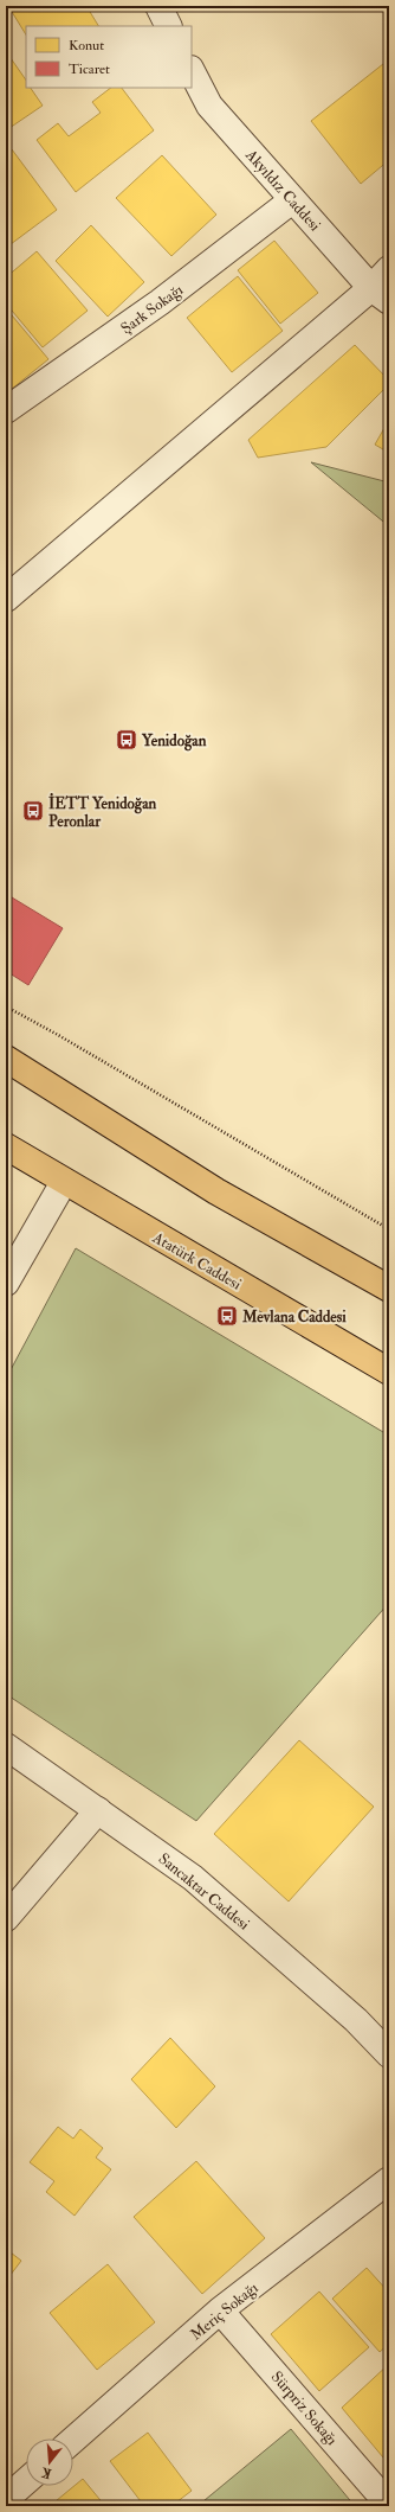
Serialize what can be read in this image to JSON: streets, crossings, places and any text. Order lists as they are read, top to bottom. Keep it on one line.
{"streets":{"main road":["Atatürk Caddesi"],"street":["Akyıldız Caddesi","Şark Sokağı","Sancaktar Caddesi","Meriç Sokağı","Sürpriz Sokağı"]},"crossings":[["Akyıldız Caddesi","Şark Sokağı"],["Meriç Sokağı","Sürpriz Sokağı"]],"places":{"bus stop":["Yenidoğan","İETT Yenidoğan Peronlar","Mevlana Caddesi"]},"legend":["Konut","Ticaret"],"north":"bottom"}
